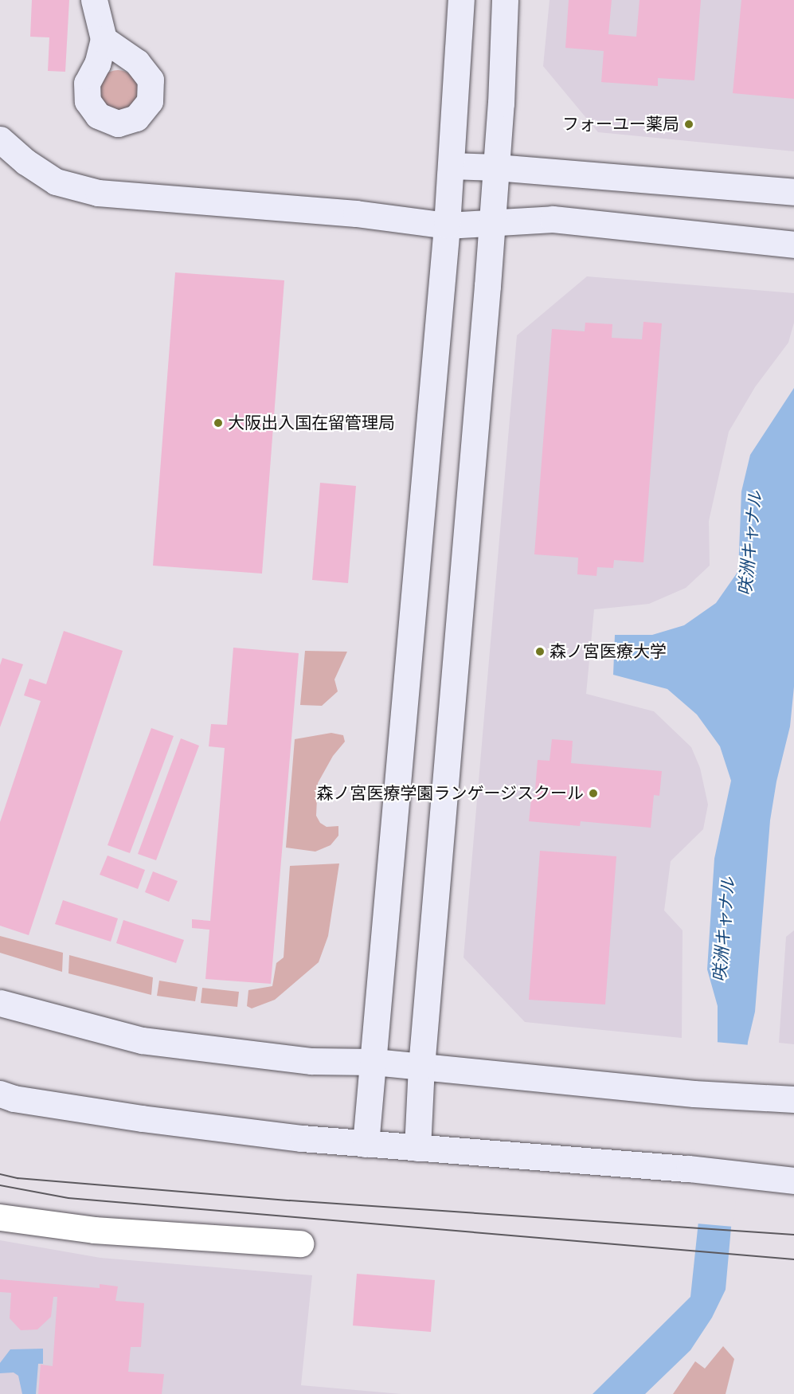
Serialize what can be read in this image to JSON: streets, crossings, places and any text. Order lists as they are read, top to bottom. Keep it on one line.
{"water":["咲洲キャナル"],"places":["フォーユー薬局","大阪出入国在留管理局","森ノ宮医療大学","森ノ宮医療学園ランゲージスクール"]}
